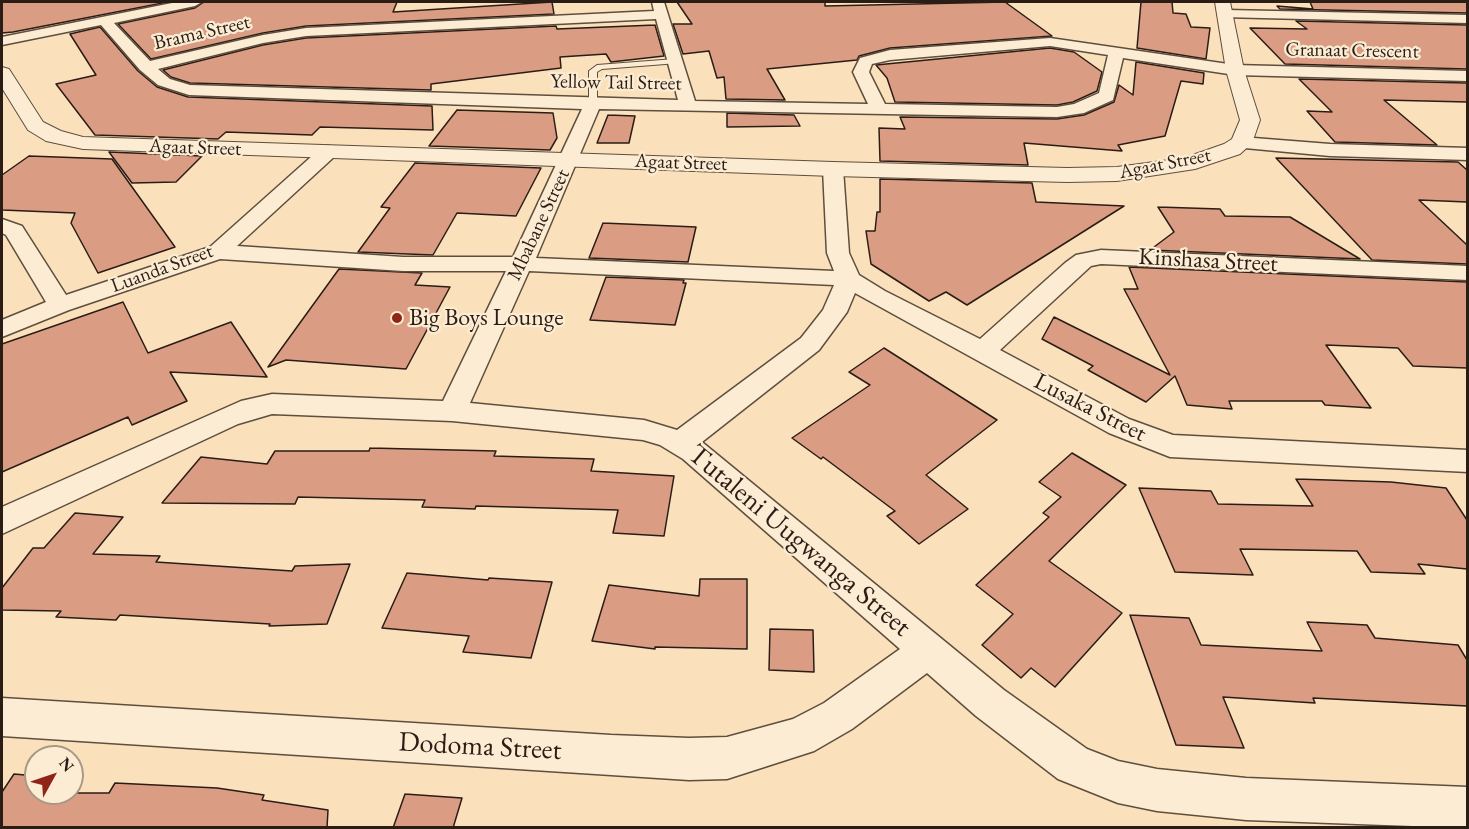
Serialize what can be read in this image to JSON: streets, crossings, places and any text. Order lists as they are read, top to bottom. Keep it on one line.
{"streets":{"street":["Brama Street","Granaat Crescent","Yellow Tail Street","Agaat Street","Mbabane Street","Kinshasa Street","Luanda Street","Lusaka Street","Tutaleni Uugwanga Street","Dodoma Street"]},"crossings":[["Brama Street","Yellow Tail Street"],["Granaat Crescent","Yellow Tail Street"],["Granaat Crescent","Agaat Street"],["Yellow Tail Street","Mbabane Street"],["Agaat Street","Mbabane Street"],["Agaat Street","Luanda Street"],["Mbabane Street","Tutaleni Uugwanga Street"],["Kinshasa Street","Lusaka Street"],["Tutaleni Uugwanga Street","Dodoma Street"]],"places":["Big Boys Lounge"],"north":"top right"}
